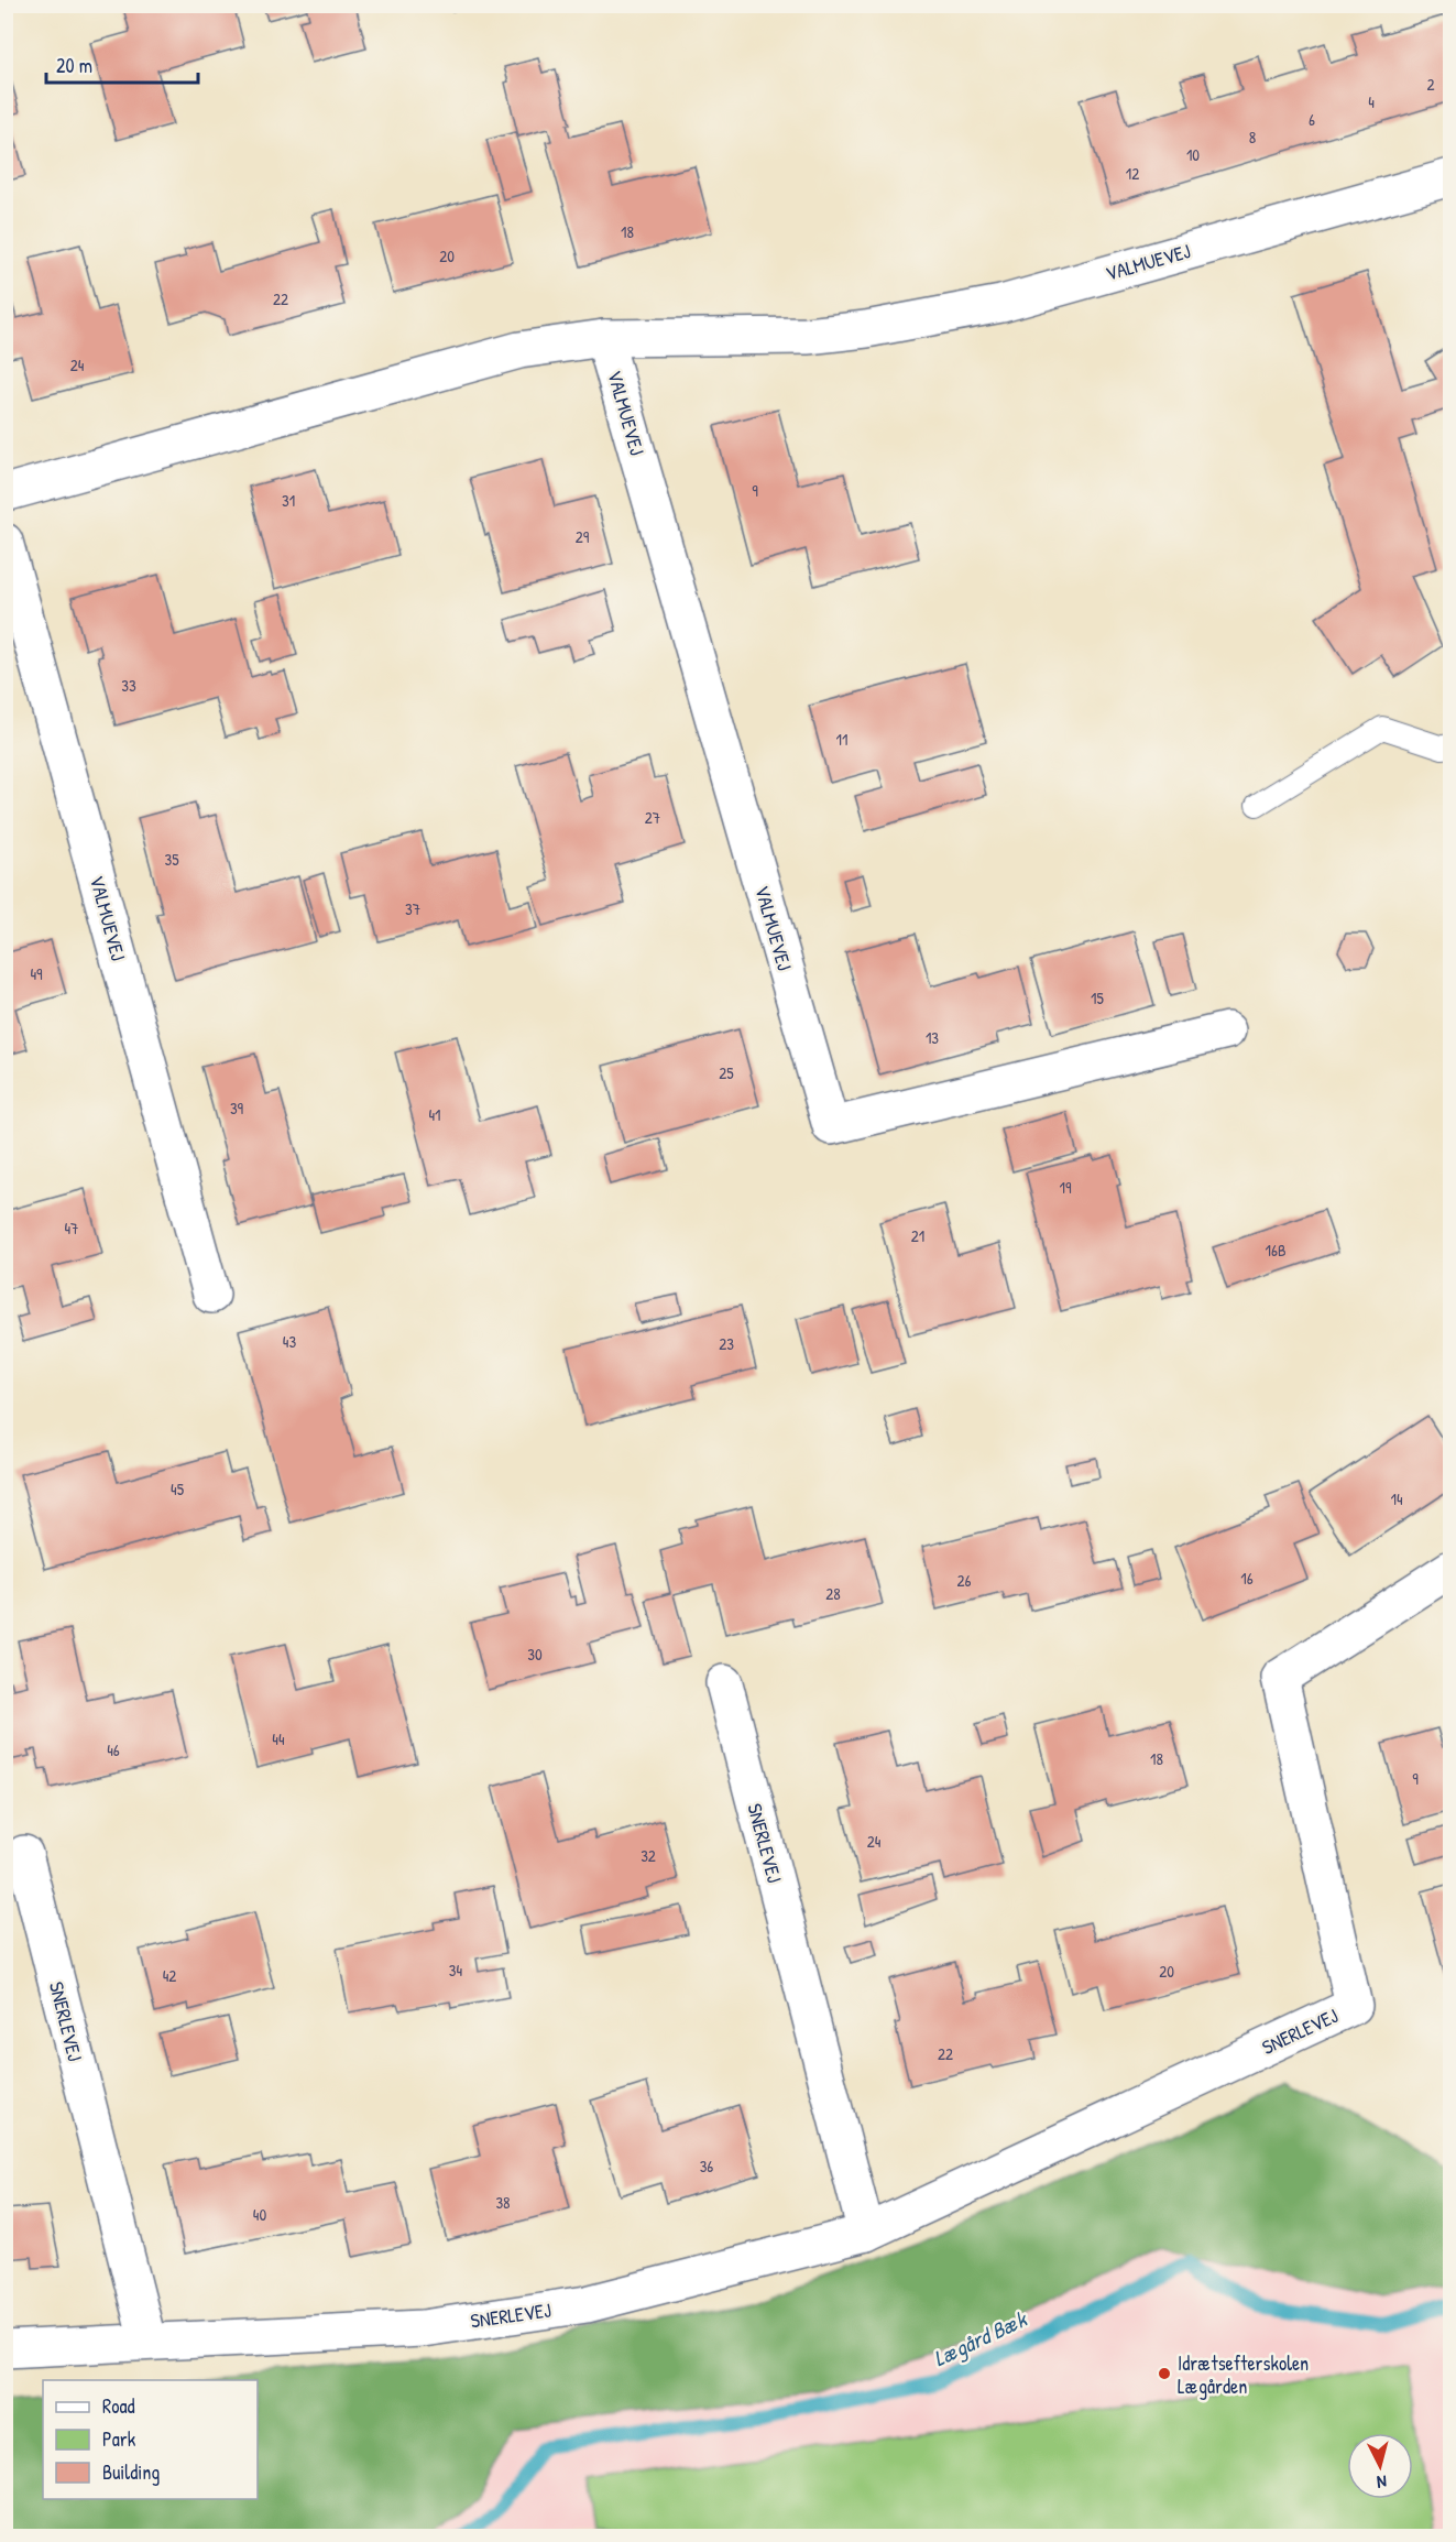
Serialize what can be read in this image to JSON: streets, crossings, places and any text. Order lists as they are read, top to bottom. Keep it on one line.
{"streets":{"street":["VALMUEVEJ","SNERLEVEJ"]},"water":["Lægård Bæk"],"places":["Idrætsefterskolen Lægården"],"house_numbers":["2","4","6","8","10","12","18","20","22","24","9","31","29","33","11","27","35","37","49","15","13","25","39","41","19","47","21","16B","43","23","45","14","16","26","28","30","44","46","18","9","24","32","34","20","42","22","36","38","40"],"legend":["Road","Park","Building"],"scale_bar":"20 m","north":"bottom"}
